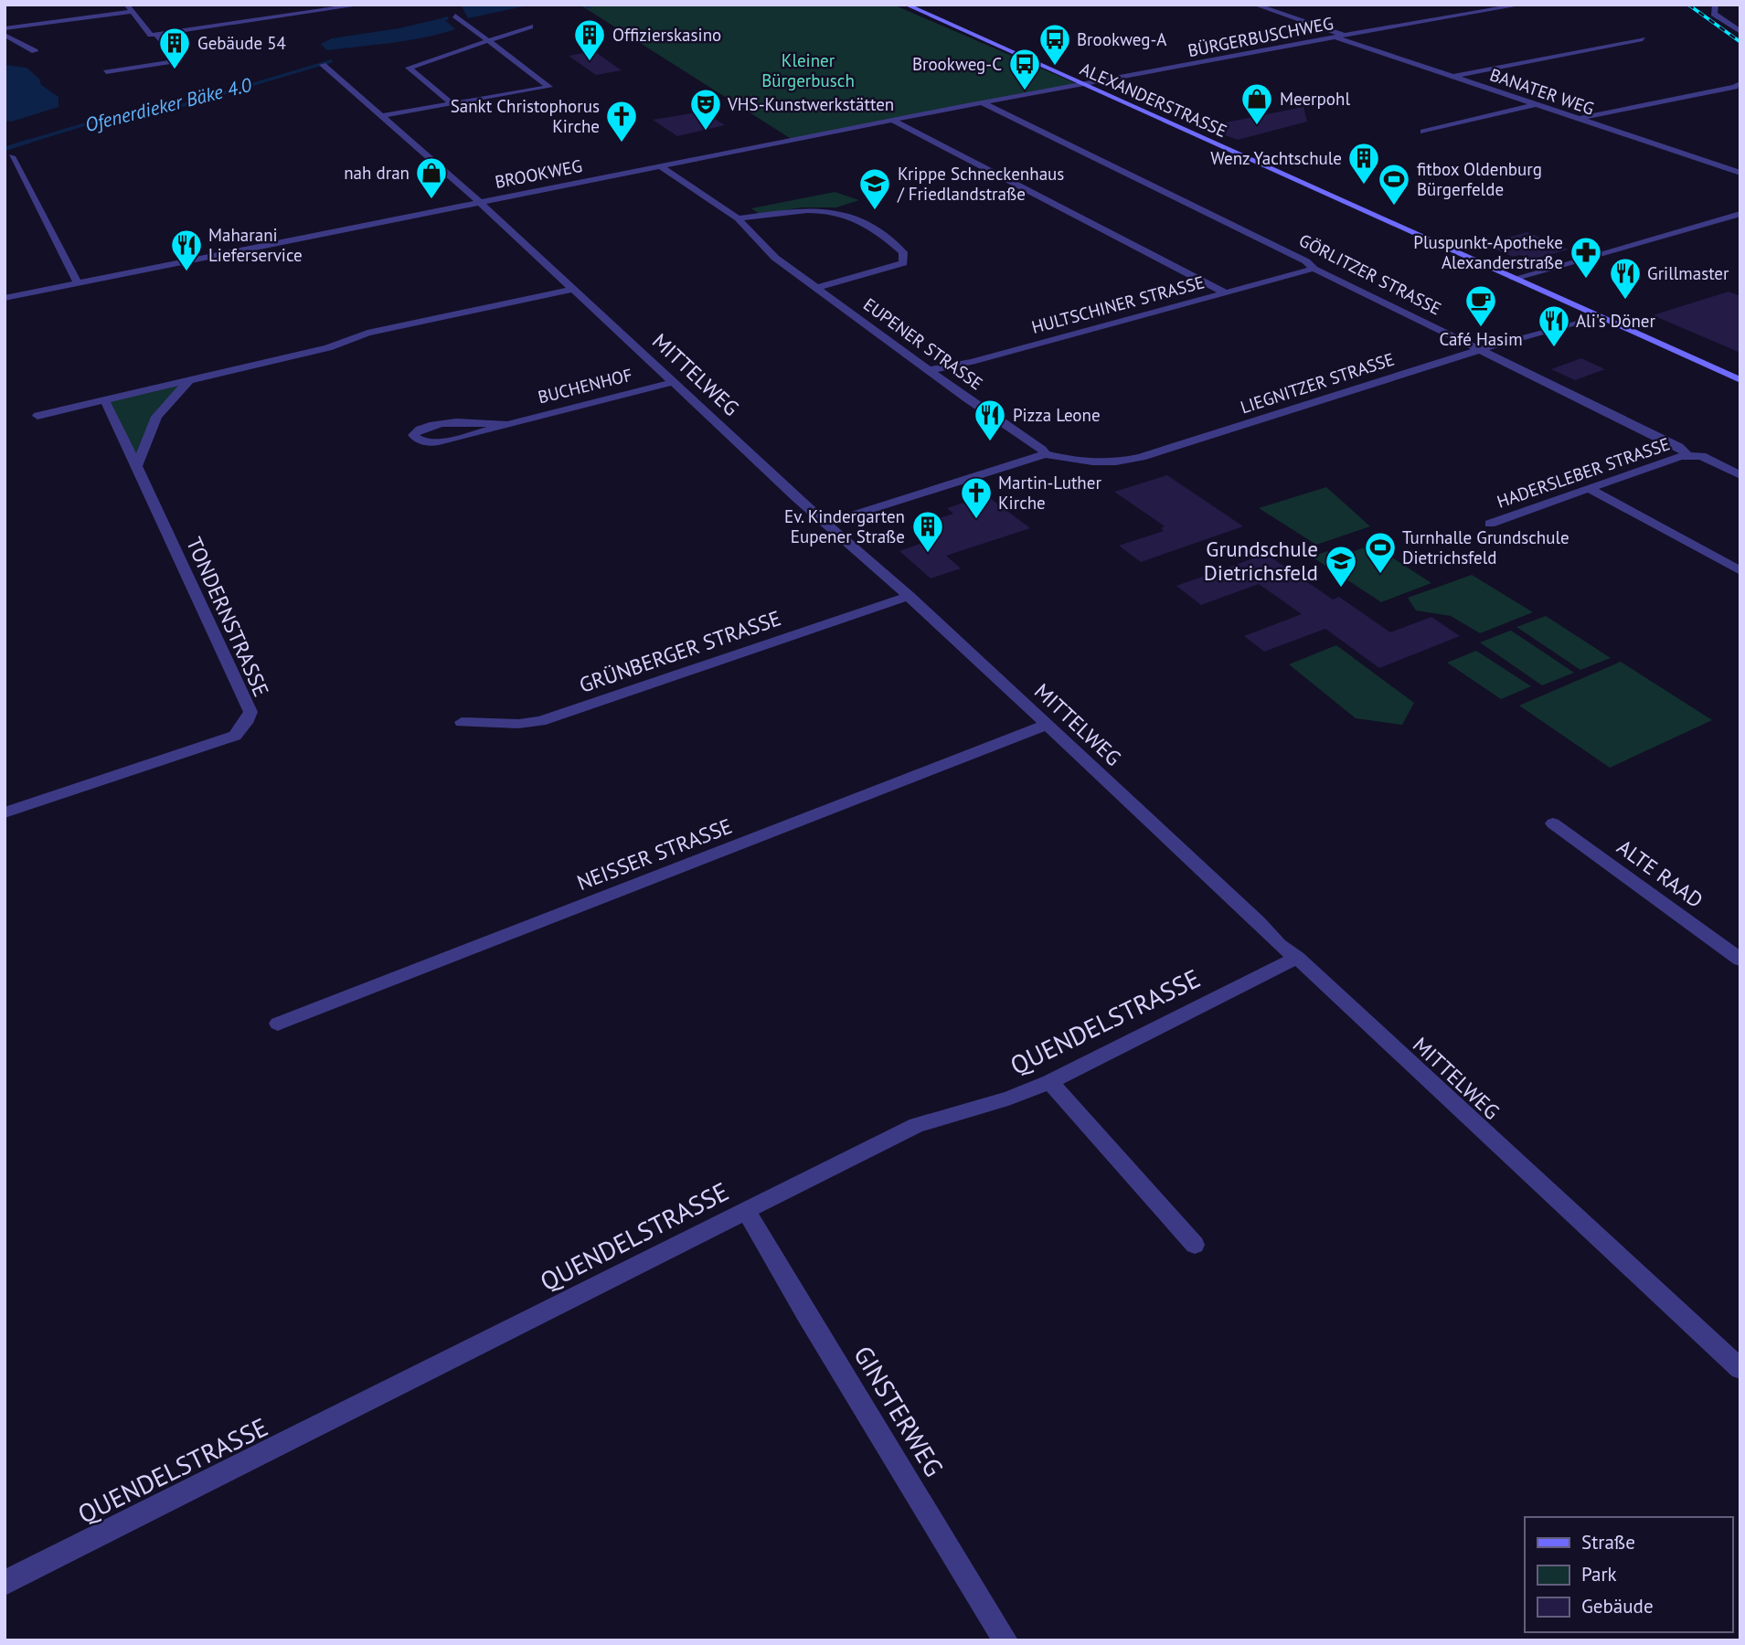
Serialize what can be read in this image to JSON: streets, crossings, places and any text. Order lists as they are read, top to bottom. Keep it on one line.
{"streets":{"main road":["ALEXANDERSTRASSE"],"street":["BÜRGERBUSCHWEG","BANATER WEG","BROOKWEG","GÖRLITZER STRASSE","HULTSCHINER STRASSE","EUPENER STRASSE","MITTELWEG","LIEGNITZER STRASSE","BUCHENHOF","HADERSLEBER STRASSE","TONDERNSTRASSE","GRÜNBERGER STRASSE","NEISSER STRASSE","ALTE RAAD","QUENDELSTRASSE","GINSTERWEG"]},"crossings":[["BÜRGERBUSCHWEG","BANATER WEG"],["BÜRGERBUSCHWEG","ALEXANDERSTRASSE"],["BÜRGERBUSCHWEG","BROOKWEG"],["ALEXANDERSTRASSE","BROOKWEG"],["ALEXANDERSTRASSE","LIEGNITZER STRASSE"],["BROOKWEG","GÖRLITZER STRASSE"],["BROOKWEG","EUPENER STRASSE"],["BROOKWEG","MITTELWEG"],["GÖRLITZER STRASSE","HULTSCHINER STRASSE"],["GÖRLITZER STRASSE","LIEGNITZER STRASSE"],["GÖRLITZER STRASSE","HADERSLEBER STRASSE"],["HULTSCHINER STRASSE","EUPENER STRASSE"],["EUPENER STRASSE","LIEGNITZER STRASSE"],["MITTELWEG","BUCHENHOF"],["MITTELWEG","GRÜNBERGER STRASSE"],["MITTELWEG","NEISSER STRASSE"],["MITTELWEG","QUENDELSTRASSE"],["QUENDELSTRASSE","GINSTERWEG"]],"water":["Ofenerdieker Bäke 4.0"],"parks":["Kleiner Bürgerbusch"],"places":{"building":["Offizierskasino","Gebäude 54","Wenz Yachtschule","Ev. Kindergarten Eupener Straße"],"bus stop":["Brookweg-A","Brookweg-C"],"shop":["Meerpohl","nah dran"],"theatre":["VHS-Kunstwerkstätten"],"church":["Sankt Christophorus Kirche","Martin-Luther Kirche"],"sports":["fitbox Oldenburg Bürgerfelde","Turnhalle Grundschule Dietrichsfeld"],"school or university":["Krippe Schneckenhaus / Friedlandstraße","Grundschule Dietrichsfeld"],"restaurant":["Maharani Lieferservice","Grillmaster","Ali's Döner","Pizza Leone"],"pharmacy":["Pluspunkt-Apotheke Alexanderstraße"],"cafe":["Café Hasim"]},"legend":["Straße","Park","Gebäude"]}
